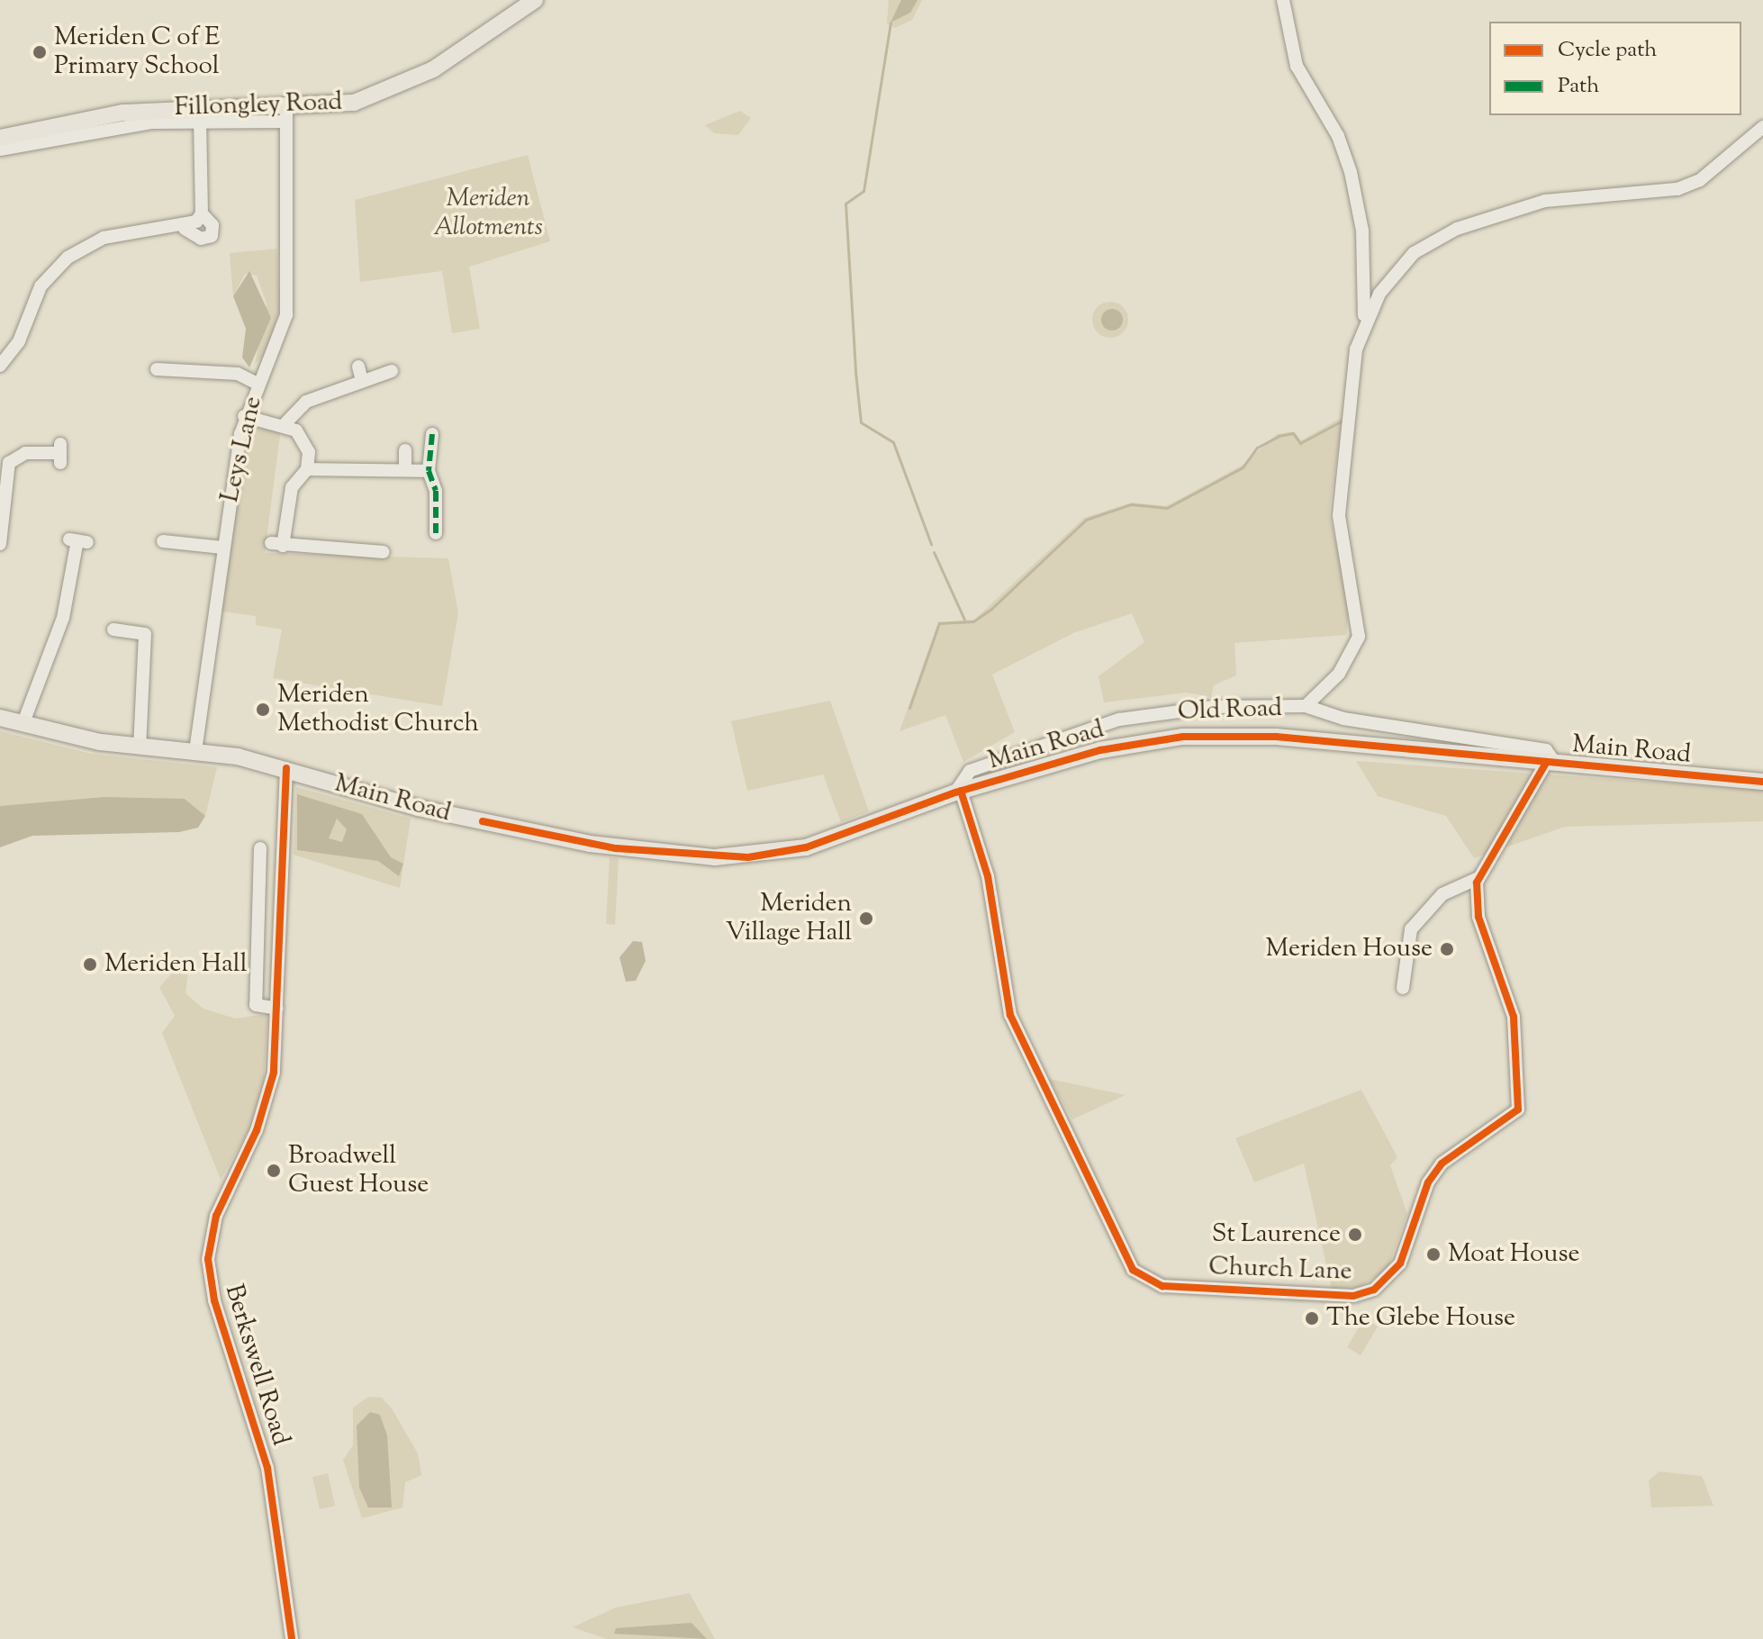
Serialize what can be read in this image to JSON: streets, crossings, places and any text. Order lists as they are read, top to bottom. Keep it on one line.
{"streets":{"main road":["Fillongley Road","Main Road"],"street":["Leys Lane","Old Road","Church Lane","Berkswell Road"]},"crossings":[["Fillongley Road","Leys Lane"],["Leys Lane","Main Road"],["Old Road","Main Road"],["Old Road","Church Lane"],["Main Road","Church Lane"],["Main Road","Berkswell Road"]],"parks":["Meriden Allotments"],"places":["Meriden C of E Primary School","Meriden Methodist Church","Meriden Village Hall","Meriden House","Meriden Hall","Broadwell Guest House","St Laurence","Moat House","The Glebe House"],"legend":["Cycle path","Path"]}
